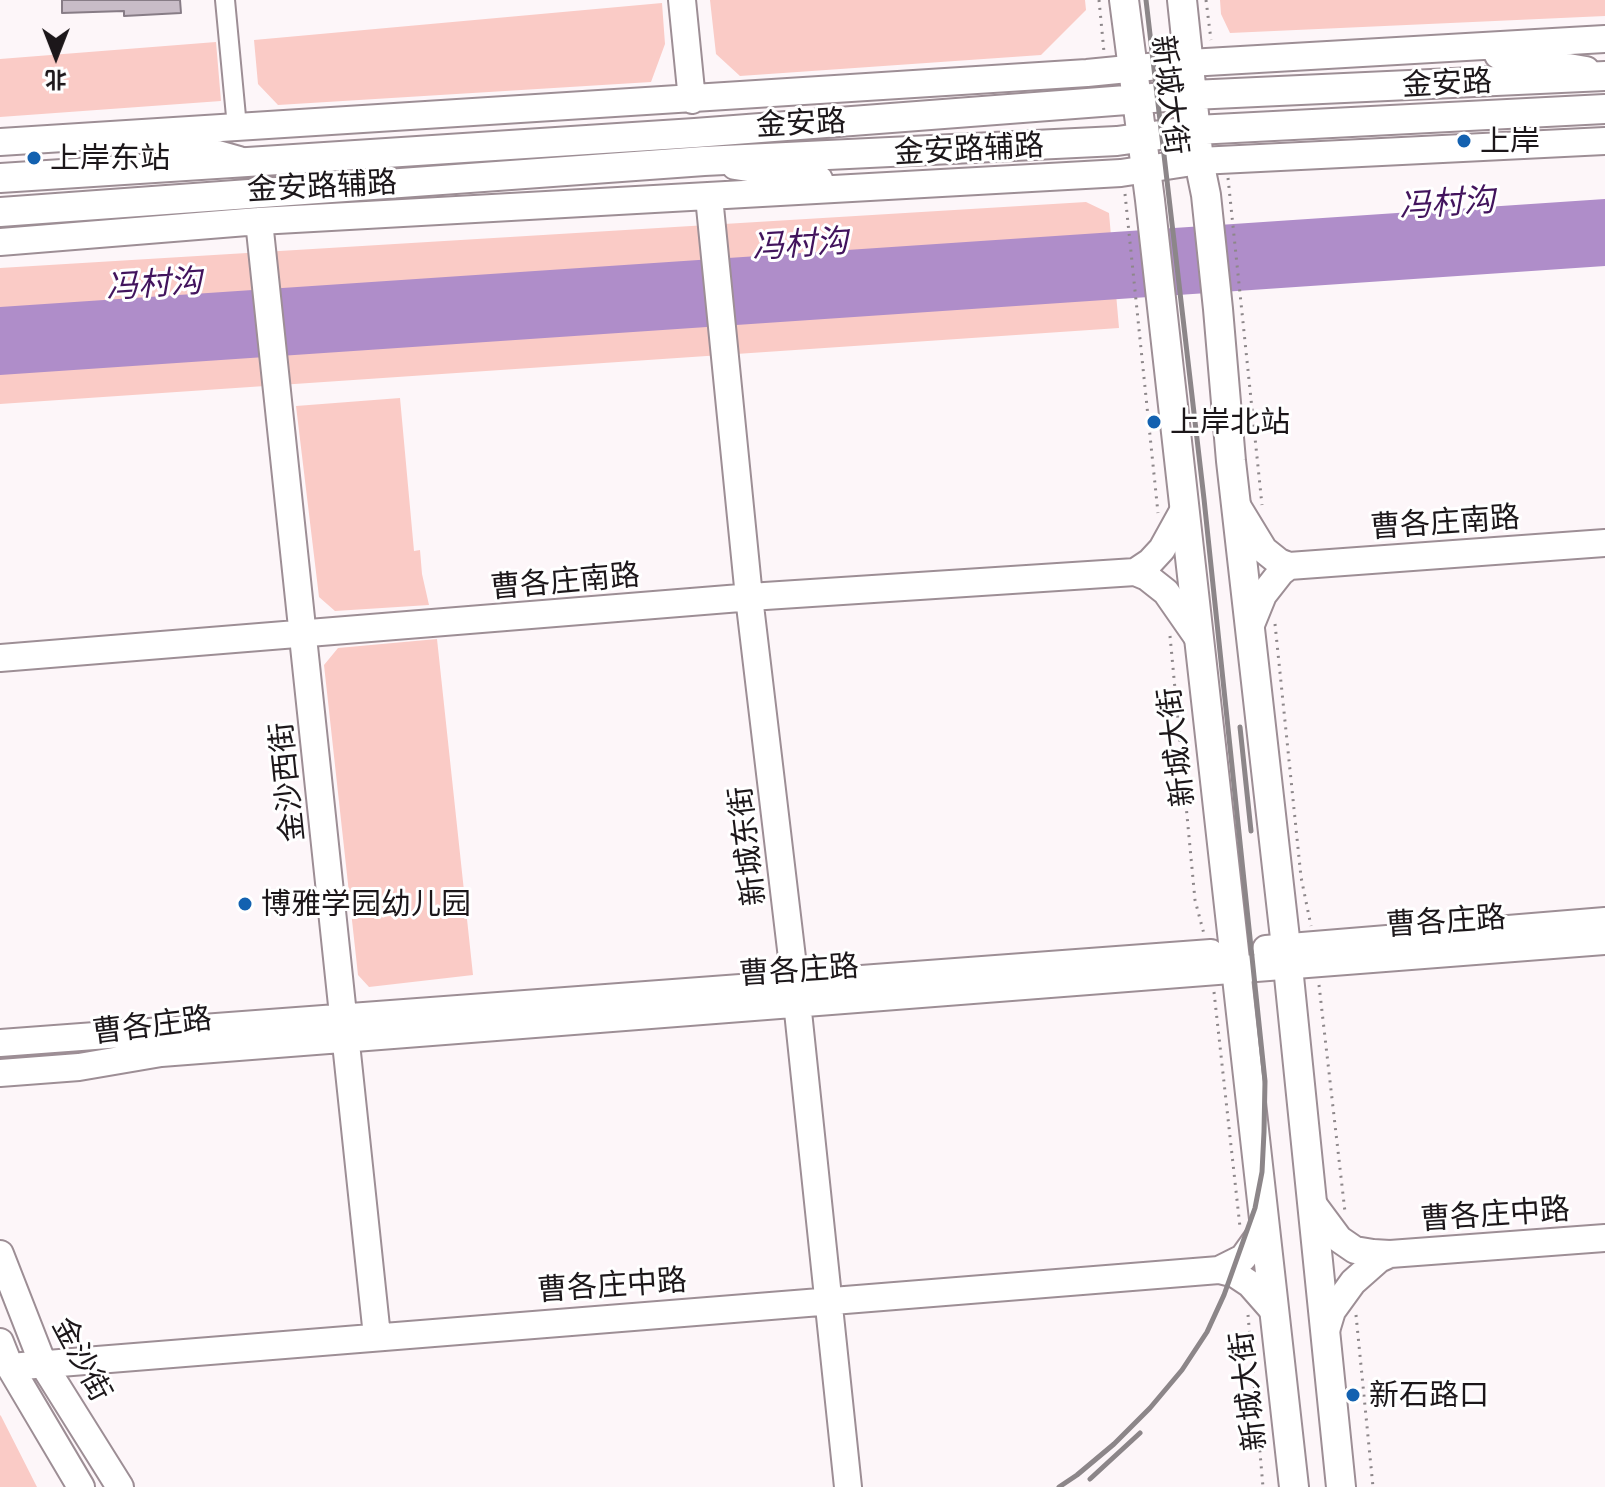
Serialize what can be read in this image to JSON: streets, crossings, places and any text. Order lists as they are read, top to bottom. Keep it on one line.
{"streets":{"main road":["金安路","新城大街"],"street":["金安路辅路","曹各庄南路","金沙西街","新城东街","曹各庄路","曹各庄中路","金沙街"]},"crossings":[["金安路","新城大街"],["新城大街","金安路辅路"],["新城大街","曹各庄路"],["新城大街","曹各庄中路"],["金安路辅路","金沙西街"],["金安路辅路","新城东街"],["曹各庄南路","金沙西街"],["曹各庄南路","新城东街"],["金沙西街","曹各庄路"],["金沙西街","曹各庄中路"],["新城东街","曹各庄路"],["新城东街","曹各庄中路"],["曹各庄中路","金沙街"]],"water":["冯村沟"],"places":["上岸","上岸东站","上岸北站","博雅学园幼儿园","新石路口"],"north":"bottom"}
